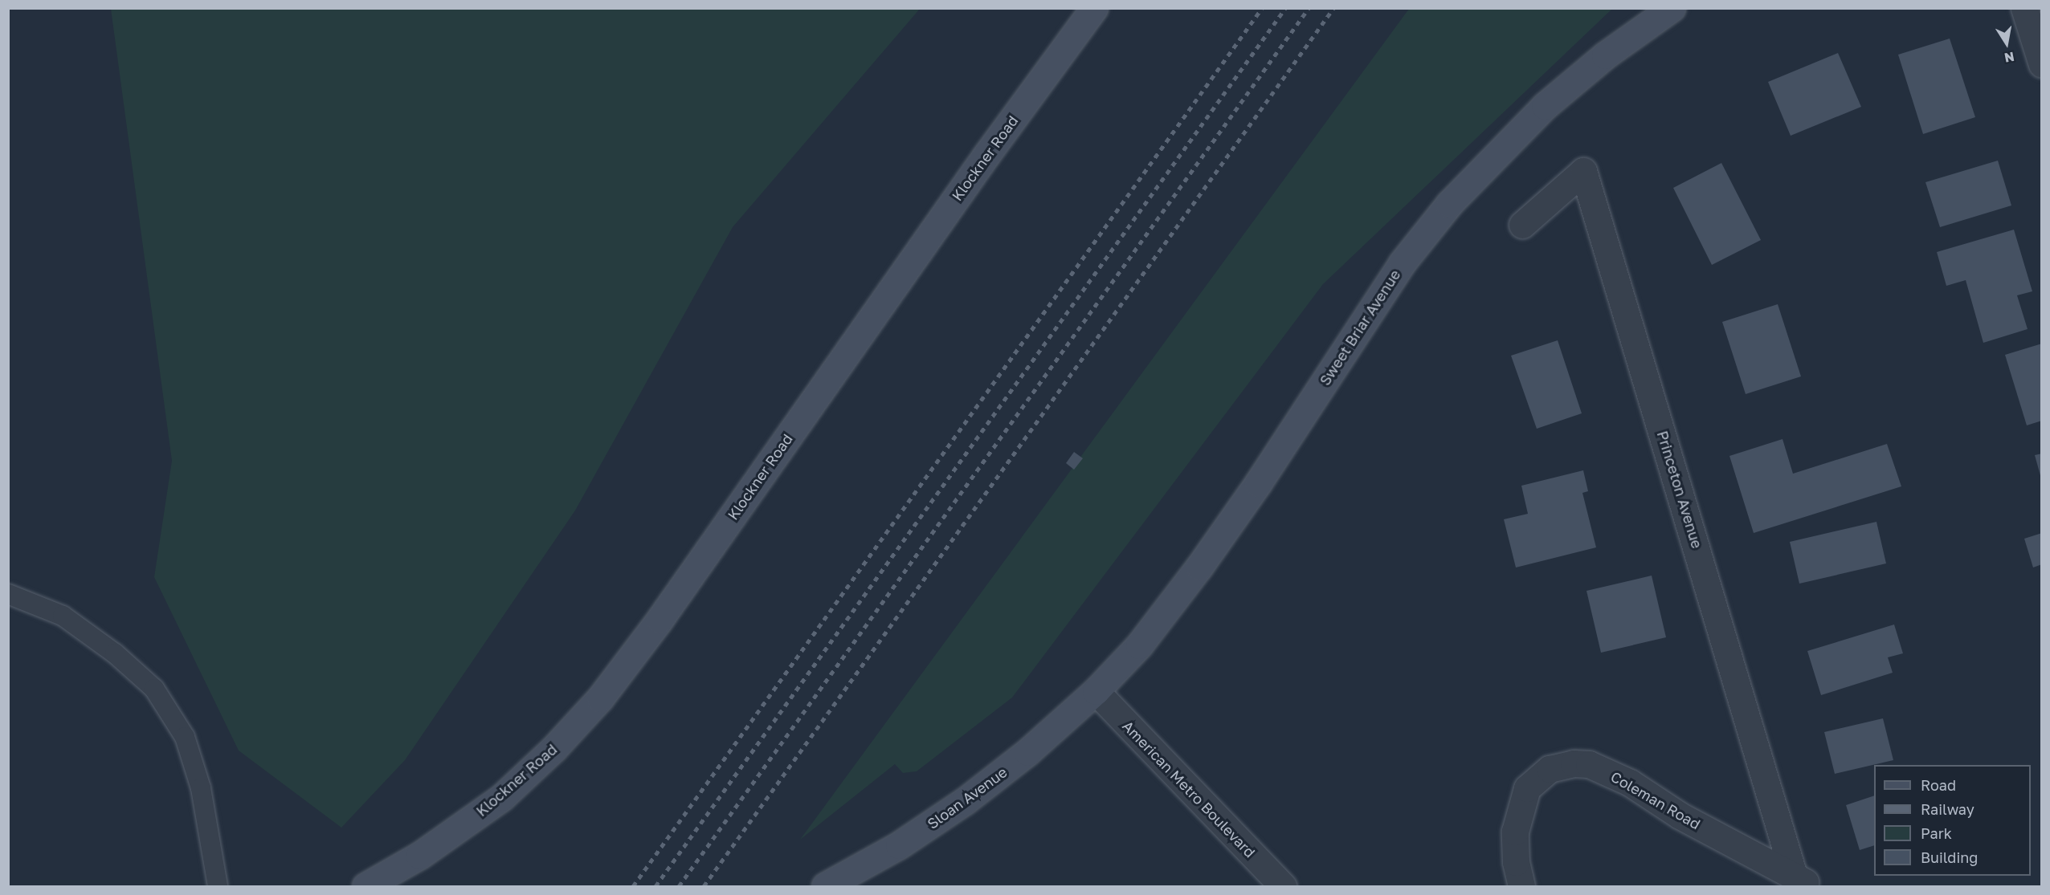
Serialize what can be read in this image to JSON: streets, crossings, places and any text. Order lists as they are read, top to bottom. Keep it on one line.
{"streets":{"main road":["Klockner Road","Sweet Briar Avenue","Sloan Avenue"],"street":["Princeton Avenue","American Metro Boulevard","Coleman Road"]},"crossings":[["Sweet Briar Avenue","American Metro Boulevard"],["Sweet Briar Avenue","Sloan Avenue"],["Princeton Avenue","Coleman Road"],["American Metro Boulevard","Sloan Avenue"]],"legend":["Road","Railway","Park","Building"],"north":"bottom"}
